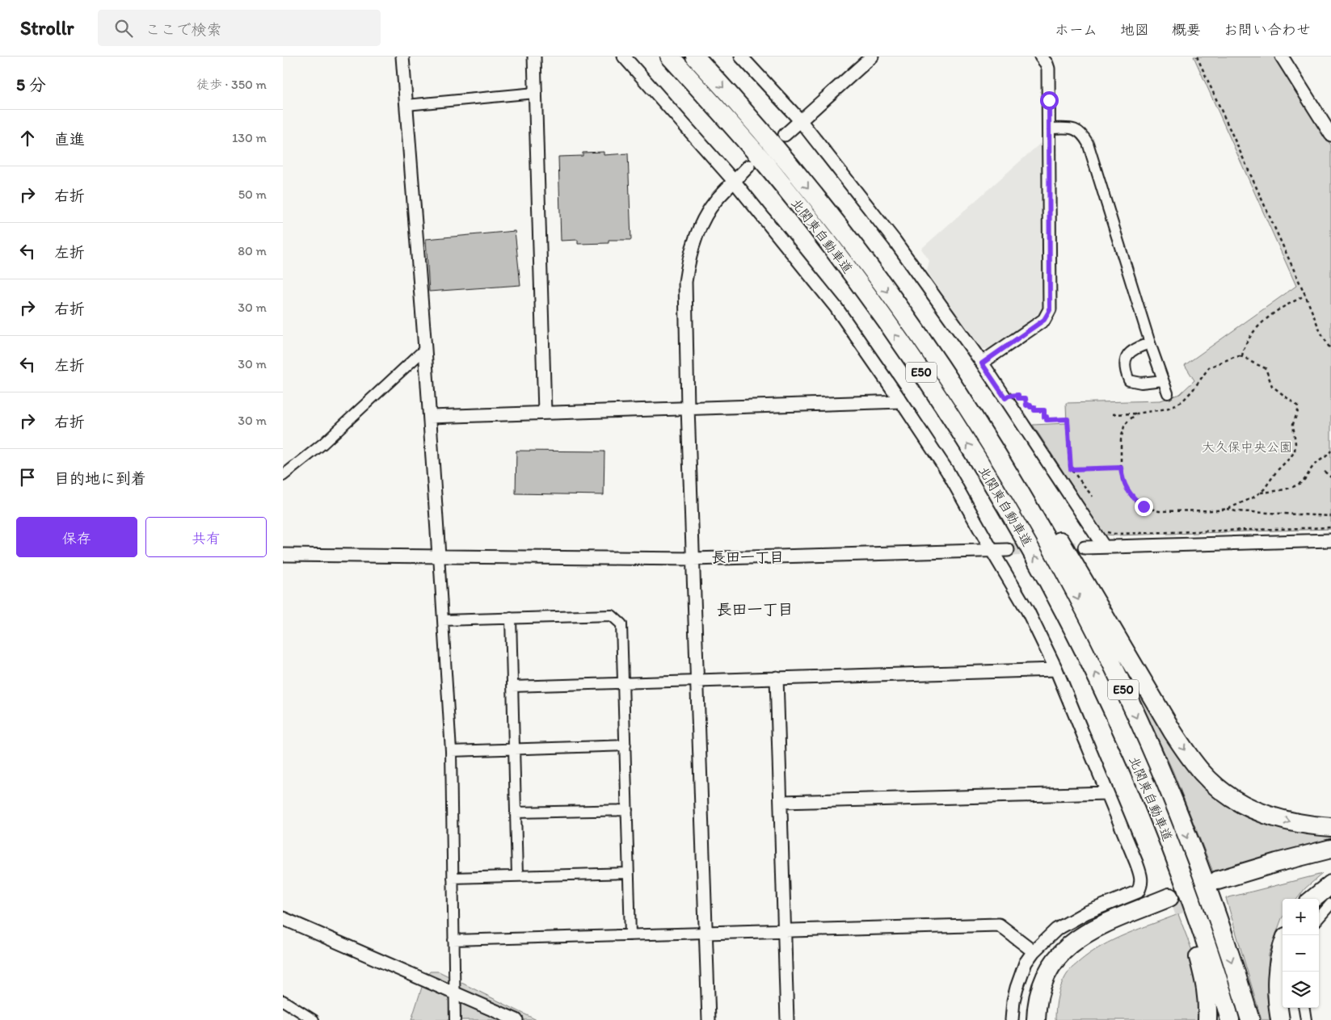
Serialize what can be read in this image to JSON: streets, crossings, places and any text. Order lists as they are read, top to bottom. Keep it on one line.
{"streets":{"highway":["北関東自動車道","E50"]},"districts":["長田一丁目","長田一丁目"],"parks":["大久保中央公園"],"page":{"header":"Strollr","search":"ここで検索","nav":["ホーム","地図","概要","お問い合わせ"],"heading":["5 分","徒歩 · 350 m"],"list":[["直進","130 m"],["右折","50 m"],["左折","80 m"],["右折","30 m"],["左折","30 m"],["右折","30 m"],"目的地に到着"],"buttons":["保存","共有"],"map_buttons":["+","−"]}}
